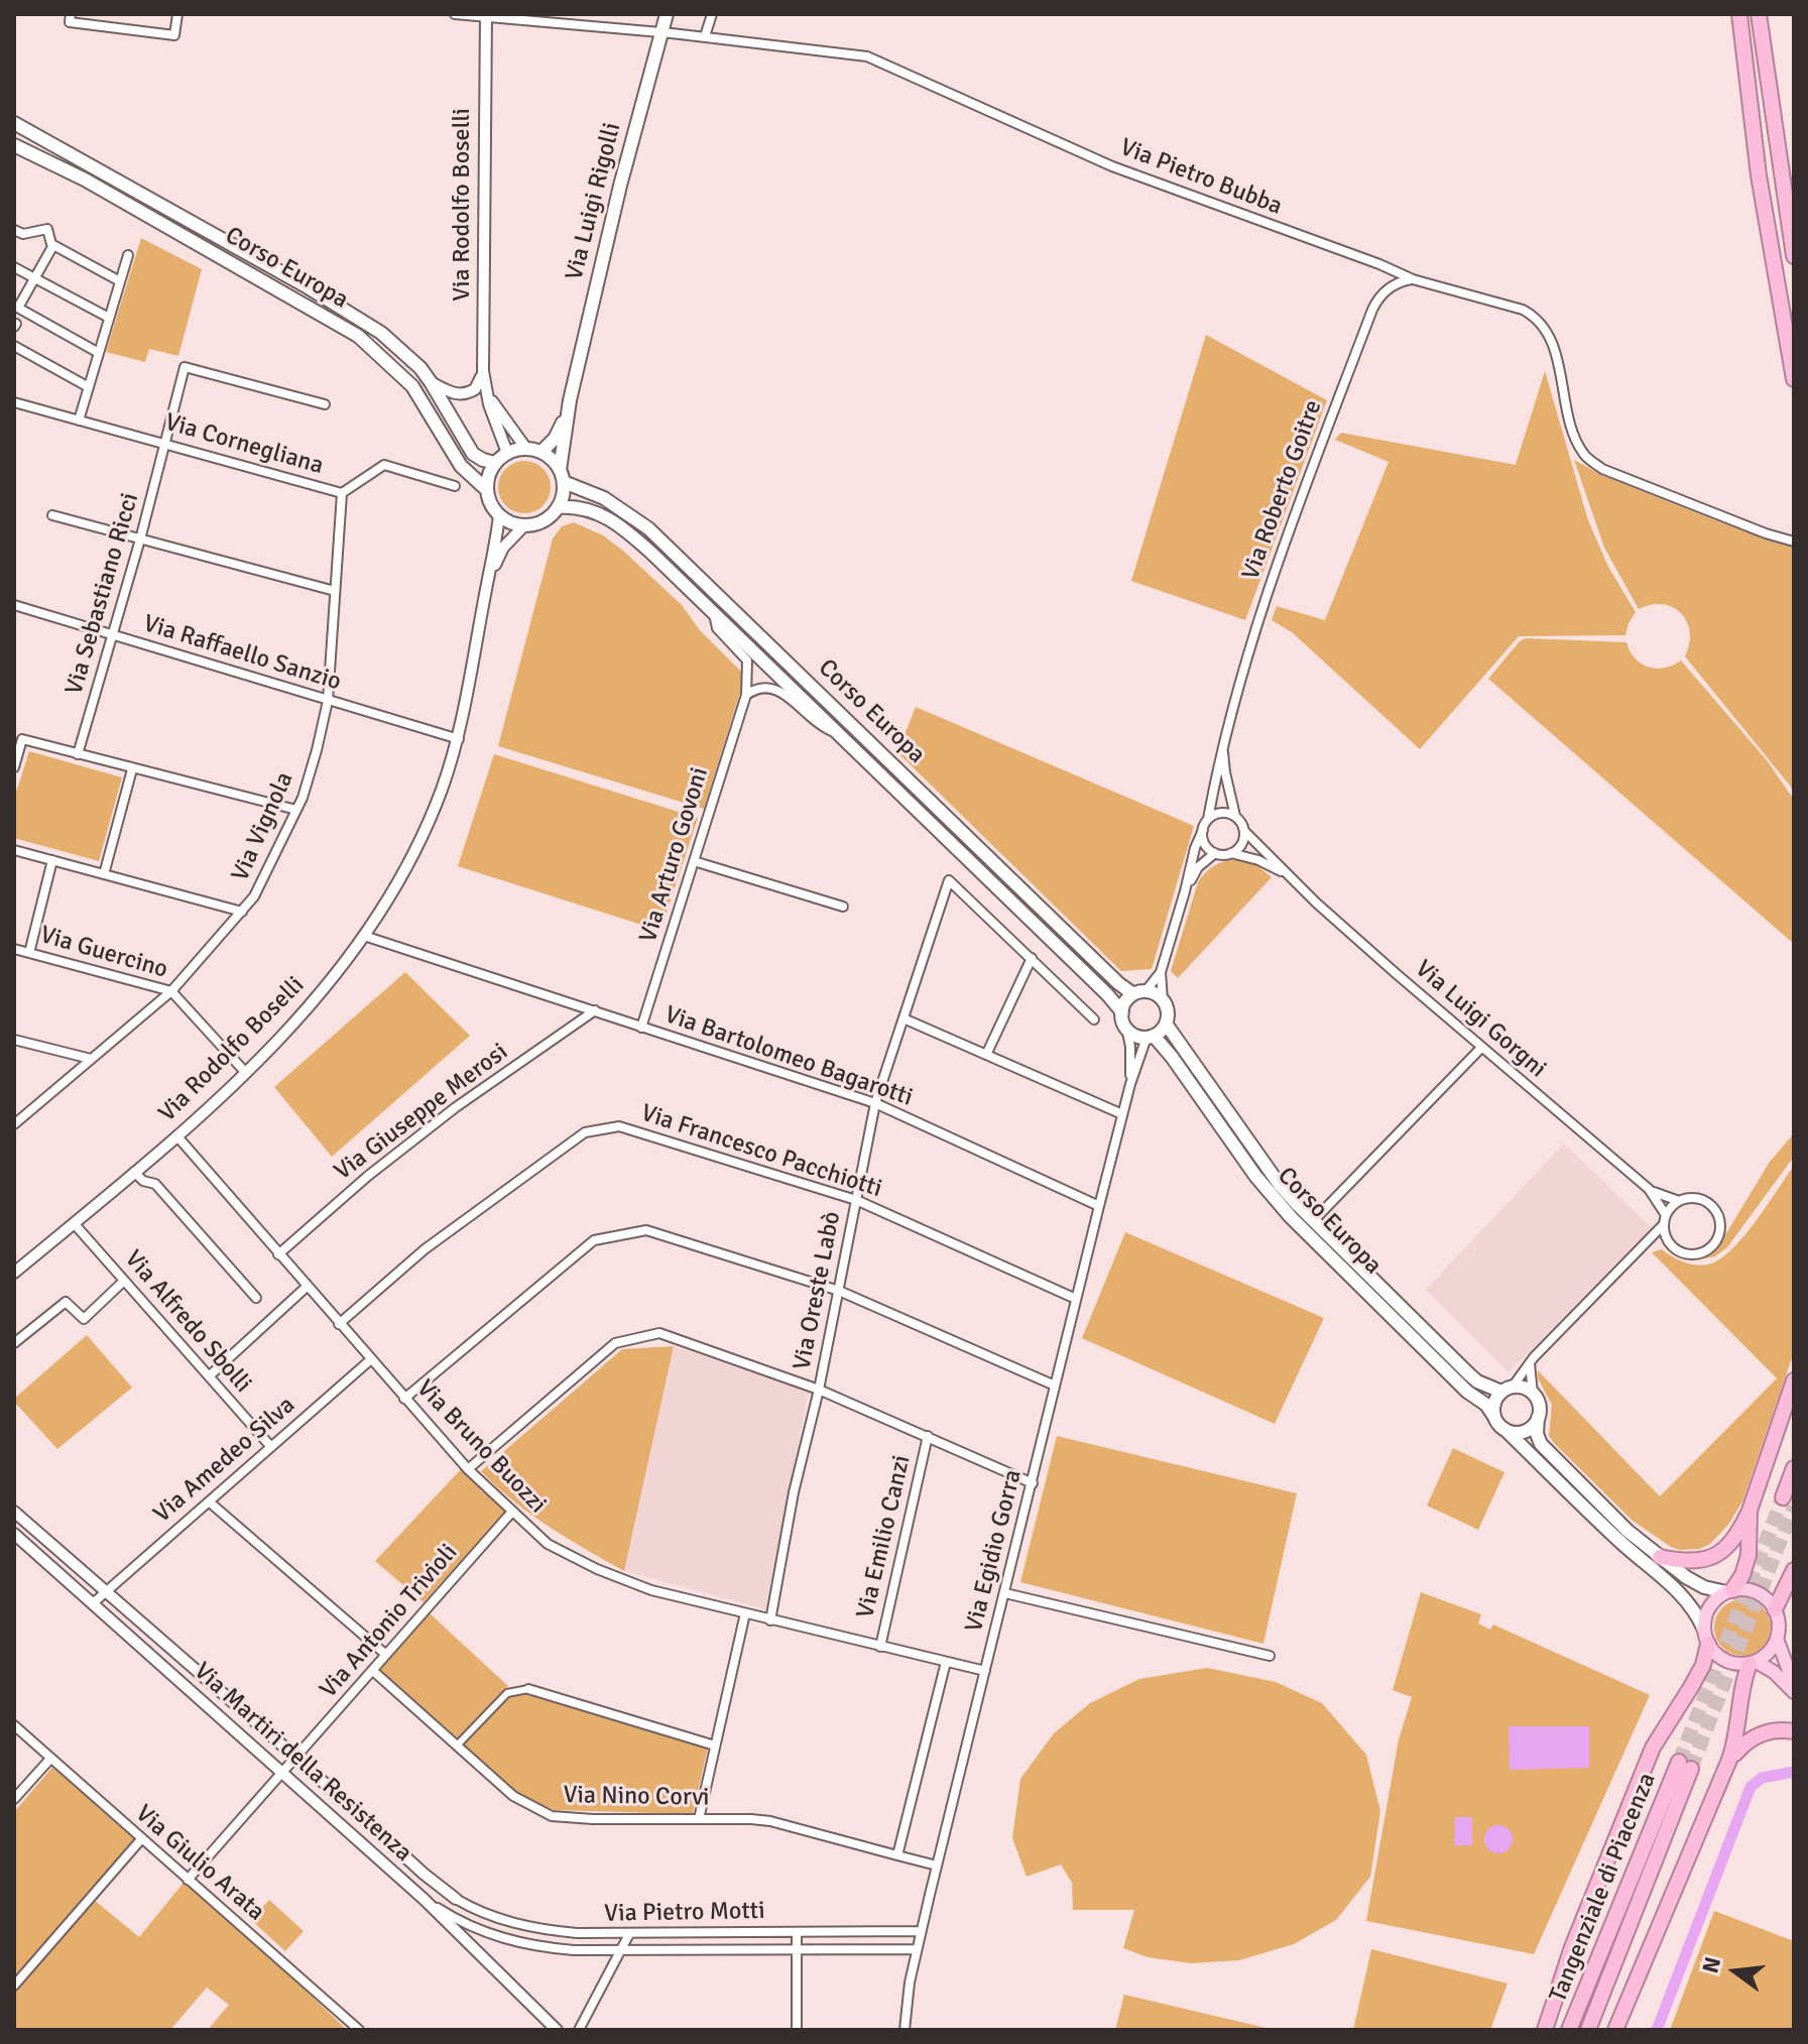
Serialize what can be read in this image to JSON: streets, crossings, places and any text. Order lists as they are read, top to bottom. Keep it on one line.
{"streets":{"highway":["Tangenziale di Piacenza"],"main road":["Via Luigi Rigolli","Via Rodolfo Boselli","Corso Europa"],"street":["Via Pietro Bubba","Via Cornegliana","Via Roberto Goitre","Via Sebastiano Ricci","Via Raffaello Sanzio","Via Vignola","Via Arturo Govoni","Via Guercino","Via Luigi Gorgni","Via Bartolomeo Bagarotti","Via Giuseppe Merosi","Via Francesco Pacchiotti","Via Oreste Labò","Via Alfredo Sbolli","Via Bruno Buozzi","Via Amedeo Silva","Via Emilio Canzi","Via Egidio Gorra","Via Antonio Trivioli","Via Martiri della Resistenza","Via Nino Corvi","Via Giulio Arata","Via Pietro Motti"]},"crossings":[["Via Pietro Bubba","Via Luigi Rigolli"],["Via Pietro Bubba","Via Rodolfo Boselli"],["Via Pietro Bubba","Via Roberto Goitre"],["Via Luigi Rigolli","Via Rodolfo Boselli"],["Via Luigi Rigolli","Corso Europa"],["Via Rodolfo Boselli","Corso Europa"],["Via Rodolfo Boselli","Via Raffaello Sanzio"],["Via Rodolfo Boselli","Via Guercino"],["Via Rodolfo Boselli","Via Alfredo Sbolli"],["Via Rodolfo Boselli","Via Bruno Buozzi"],["Corso Europa","Via Arturo Govoni"],["Corso Europa","Via Egidio Gorra"],["Via Cornegliana","Via Sebastiano Ricci"],["Via Cornegliana","Via Vignola"],["Via Roberto Goitre","Via Luigi Gorgni"],["Via Sebastiano Ricci","Via Raffaello Sanzio"],["Via Raffaello Sanzio","Via Vignola"],["Via Vignola","Via Guercino"],["Via Arturo Govoni","Via Bartolomeo Bagarotti"],["Via Bartolomeo Bagarotti","Via Giuseppe Merosi"],["Via Bartolomeo Bagarotti","Via Oreste Labò"],["Via Bartolomeo Bagarotti","Via Egidio Gorra"],["Via Giuseppe Merosi","Via Bruno Buozzi"],["Via Francesco Pacchiotti","Via Oreste Labò"],["Via Francesco Pacchiotti","Via Bruno Buozzi"],["Via Francesco Pacchiotti","Via Egidio Gorra"],["Via Oreste Labò","Via Bruno Buozzi"],["Via Alfredo Sbolli","Via Amedeo Silva"],["Via Bruno Buozzi","Via Amedeo Silva"],["Via Bruno Buozzi","Via Emilio Canzi"],["Via Bruno Buozzi","Via Egidio Gorra"],["Via Bruno Buozzi","Via Antonio Trivioli"],["Via Amedeo Silva","Via Martiri della Resistenza"],["Via Egidio Gorra","Via Pietro Motti"],["Via Antonio Trivioli","Via Martiri della Resistenza"],["Via Antonio Trivioli","Via Nino Corvi"],["Via Antonio Trivioli","Via Giulio Arata"],["Via Martiri della Resistenza","Via Pietro Motti"]],"north":"left"}
